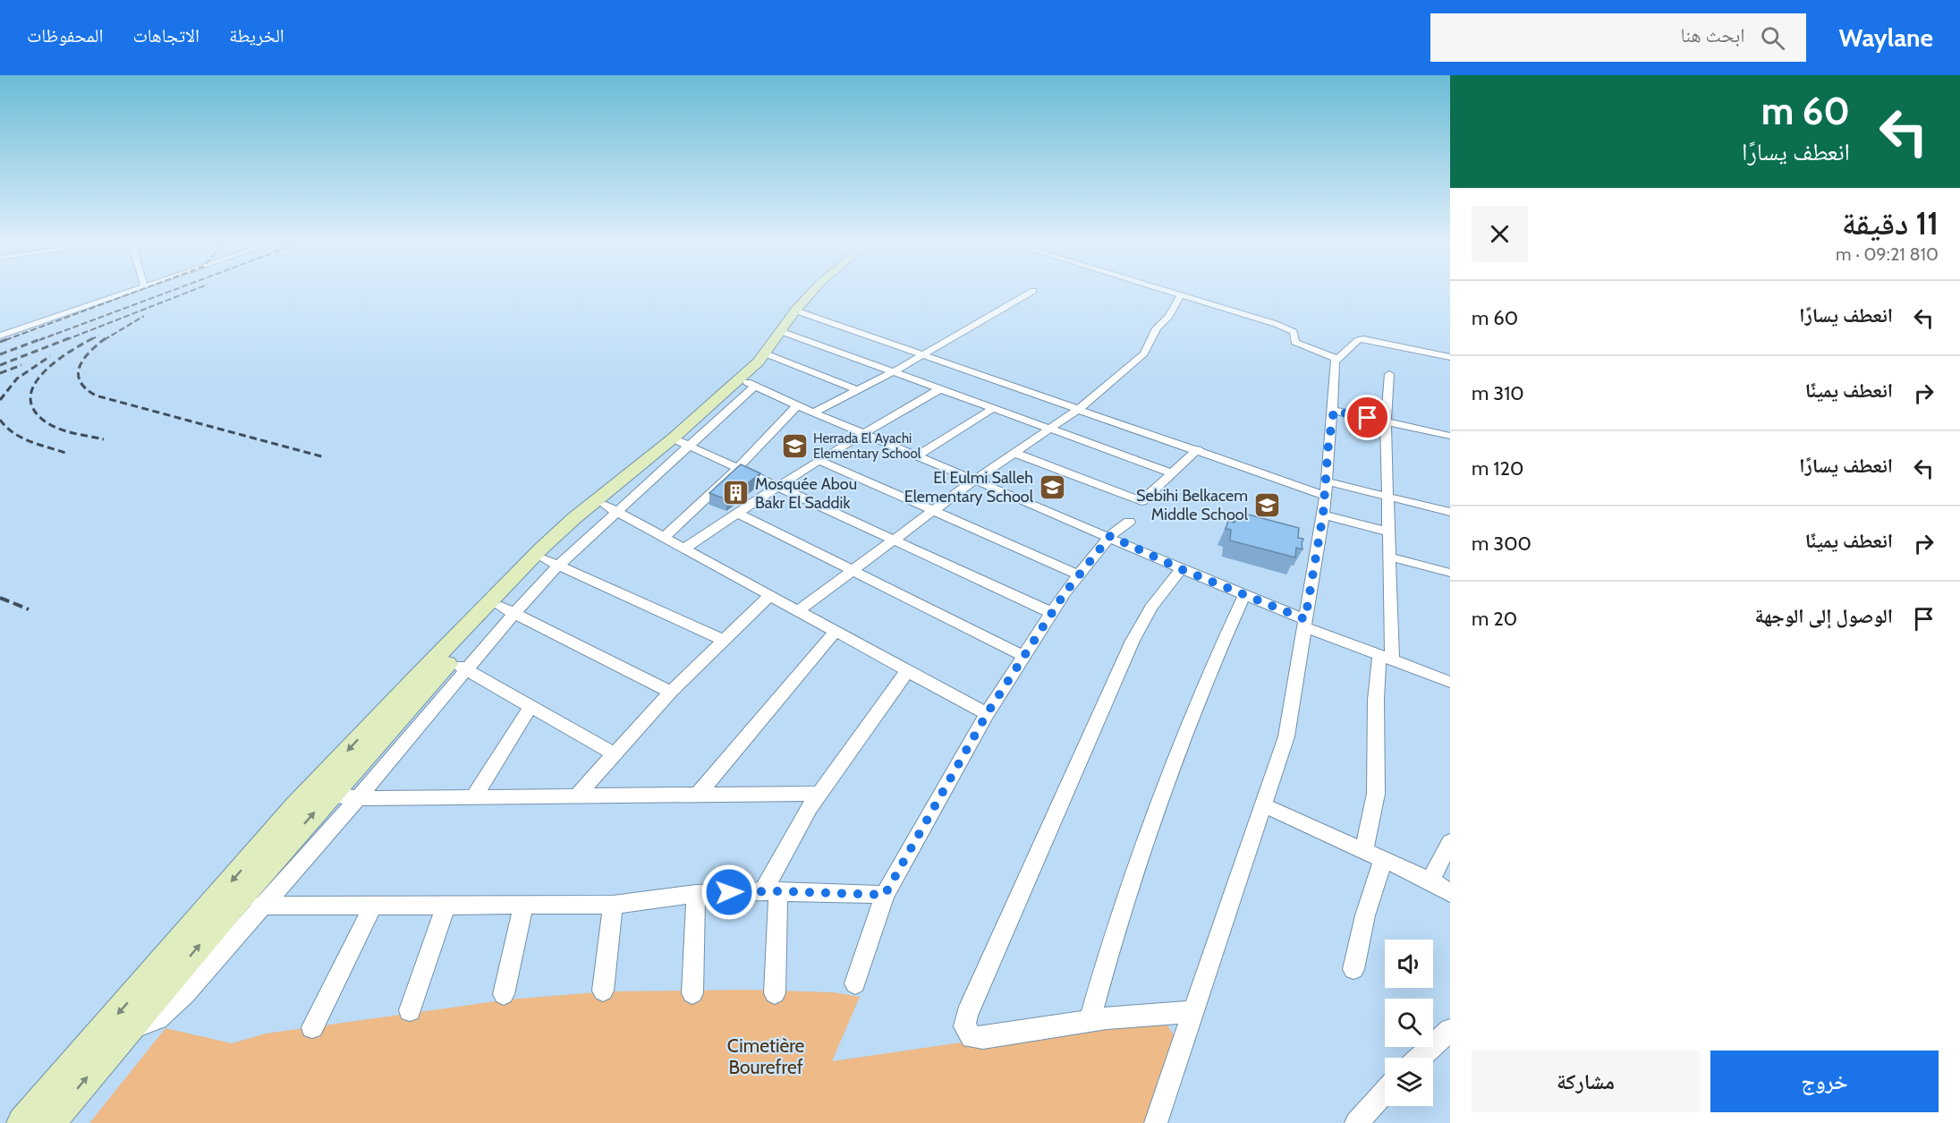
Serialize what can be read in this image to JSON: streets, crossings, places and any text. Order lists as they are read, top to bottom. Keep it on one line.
{"parks":["Cimetière Bourefref"],"places":{"school or university":["Herrada El Ayachi Elementary School","El Eulmi Salleh Elementary School","Sebihi Belkacem Middle School"],"building":["Mosquée Abou Bakr El Saddik"]},"page":{"header":"Waylane","search":"ابحث هنا","nav":["الخريطة","الاتجاهات","المحفوظات"],"turn":["60 m","انعطف يسارًا"],"heading":["11 دقيقة","810 m · 09:21"],"list":[{"name":"انعطف يسارًا","value":"60 m"},{"name":"انعطف يمينًا","value":"310 m"},{"name":"انعطف يسارًا","value":"120 m"},{"name":"انعطف يمينًا","value":"300 m"},{"name":"الوصول إلى الوجهة","value":"20 m"}],"buttons":["خروج","مشاركة"]}}
